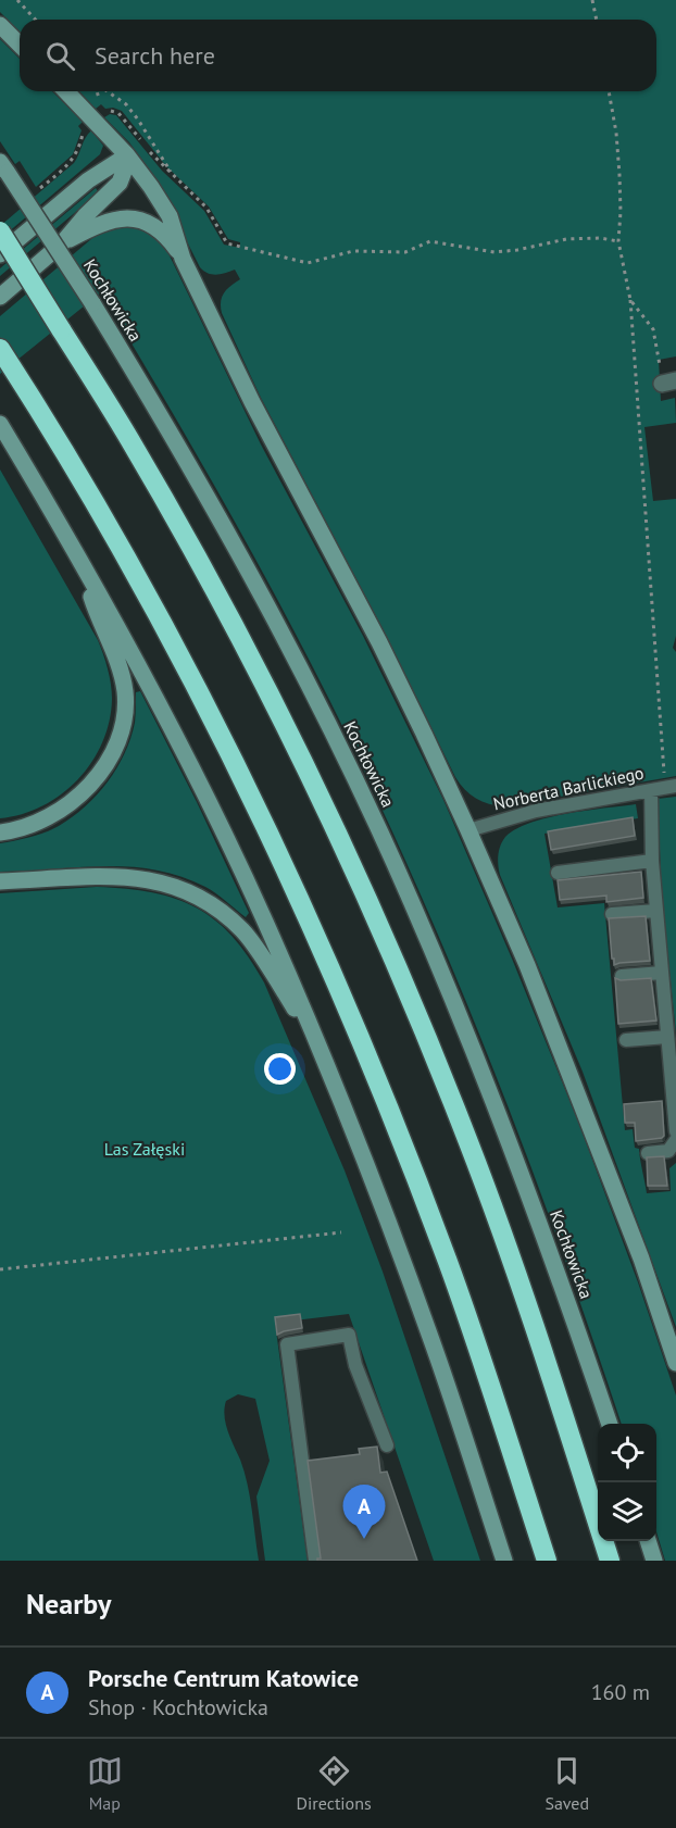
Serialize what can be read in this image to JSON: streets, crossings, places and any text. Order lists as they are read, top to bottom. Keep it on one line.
{"streets":{"street":["Kochłowicka"],"lane":["Norberta Barlickiego"]},"parks":["Las Załęski"],"page":{"search":"Search here","pins":"A","heading":"Nearby","list":[{"mark":"A","name":"Porsche Centrum Katowice","note":"Shop · Kochłowicka","value":"160 m"}],"nav":["Map","Directions","Saved"]}}
